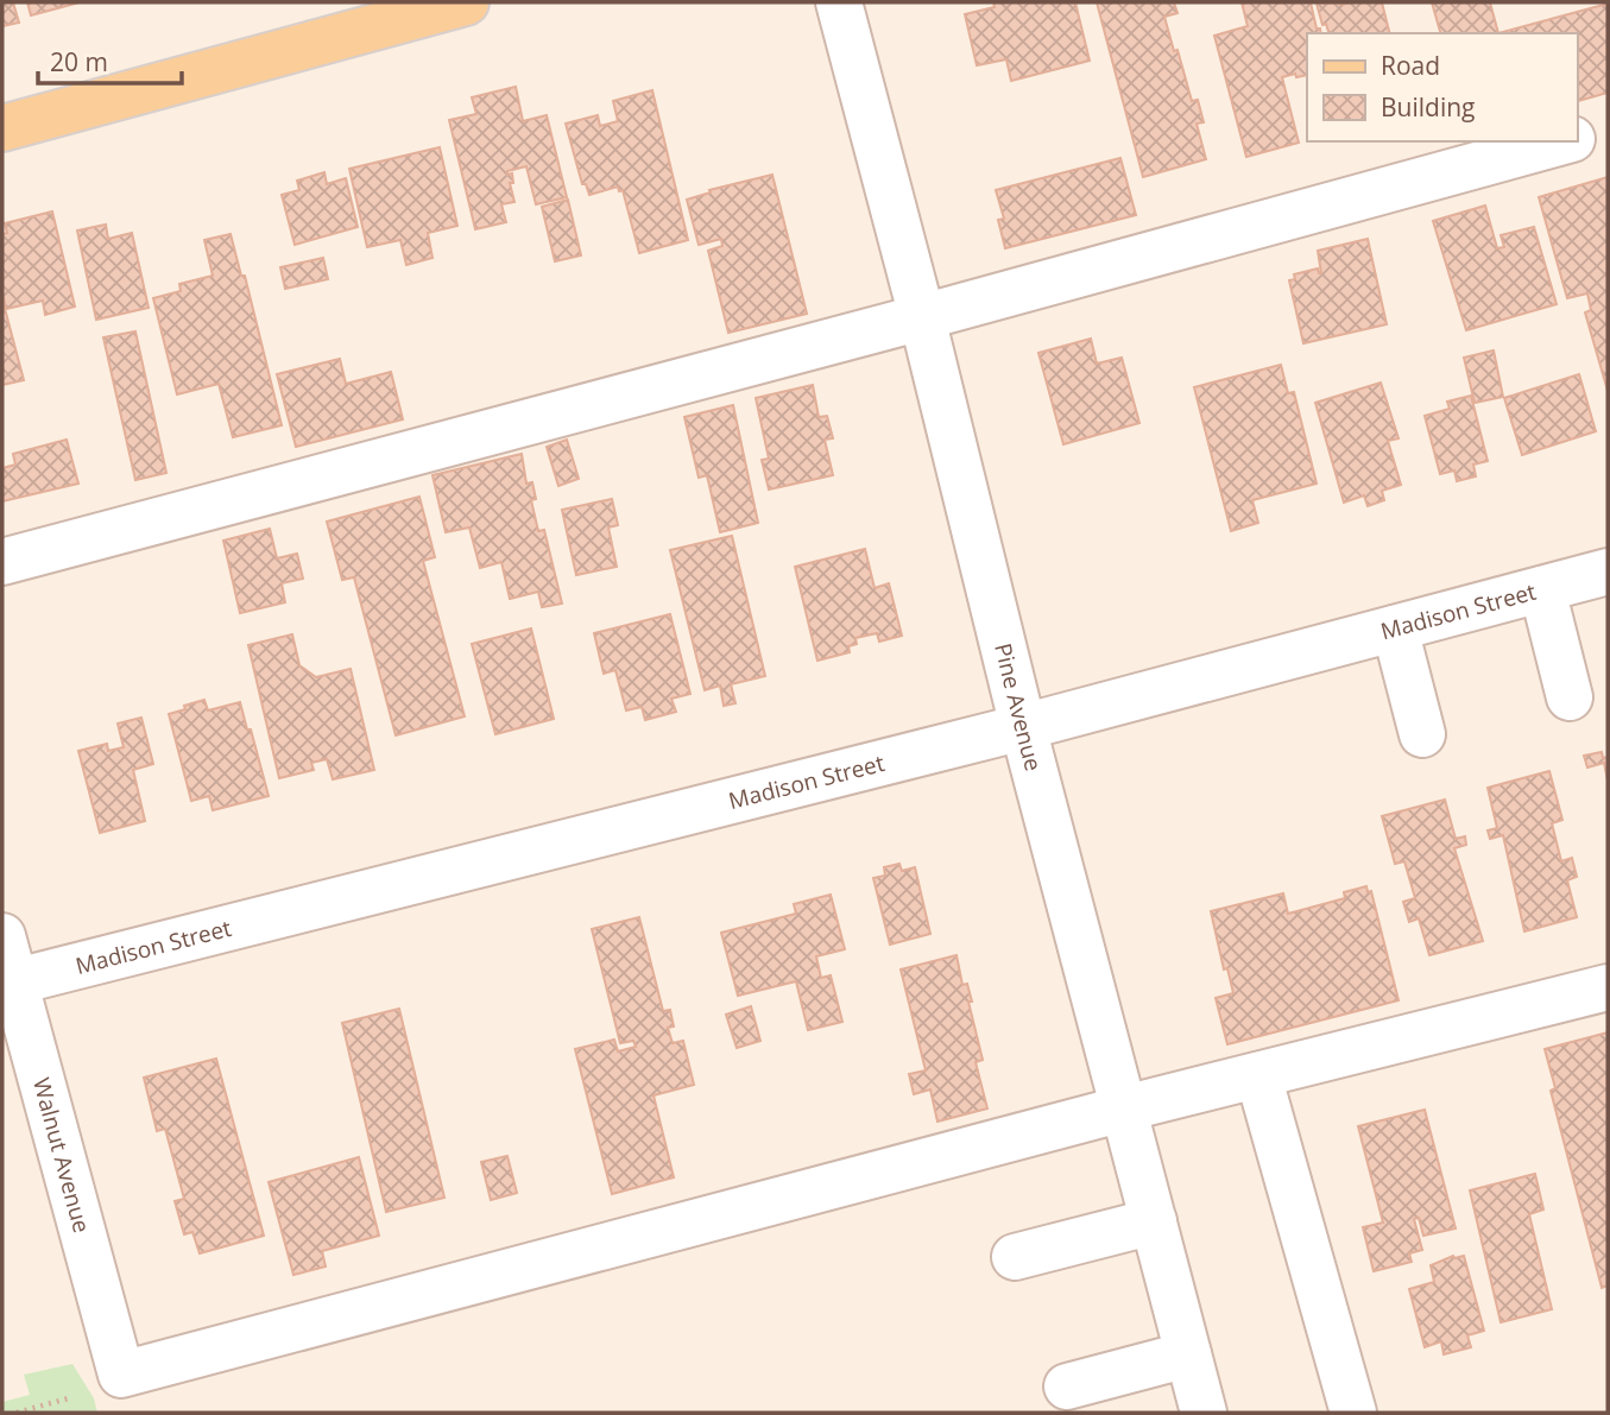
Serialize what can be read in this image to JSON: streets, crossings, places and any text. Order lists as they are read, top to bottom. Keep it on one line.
{"streets":{"street":["Madison Street","Pine Avenue","Walnut Avenue"]},"crossings":[["Madison Street","Pine Avenue"],["Madison Street","Walnut Avenue"],["Pine Avenue","Walnut Avenue"]],"legend":["Road","Building"],"scale_bar":"20 m"}
